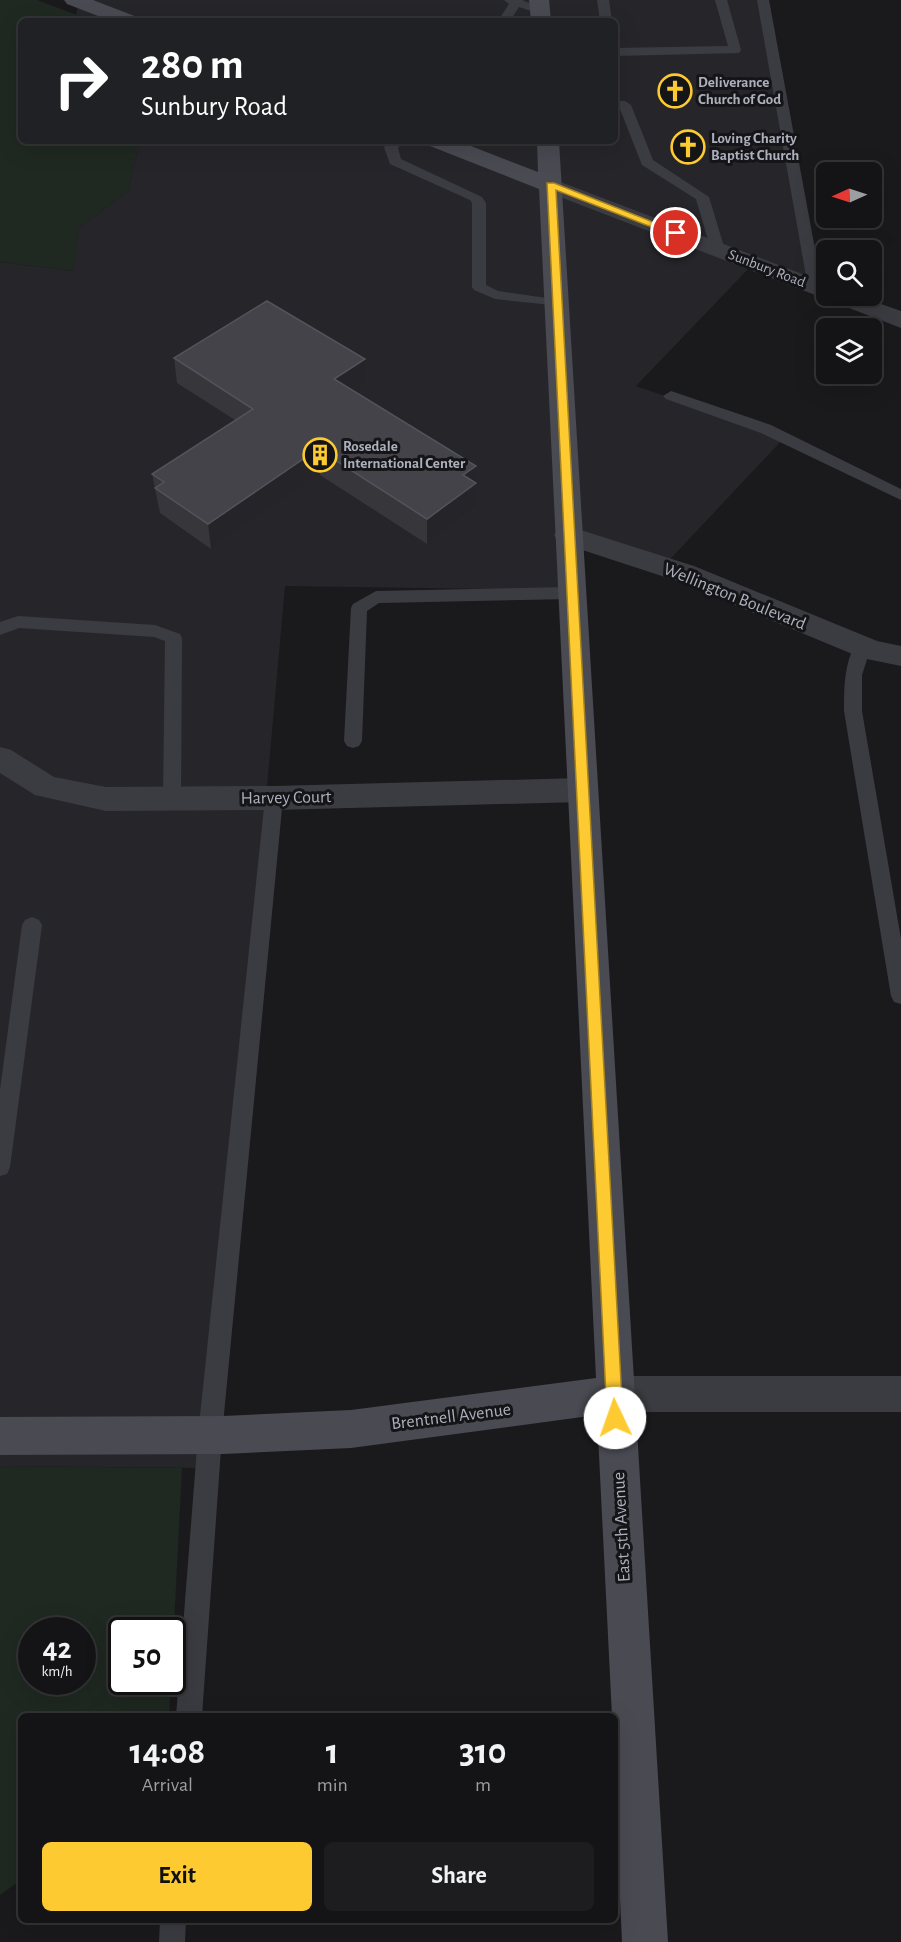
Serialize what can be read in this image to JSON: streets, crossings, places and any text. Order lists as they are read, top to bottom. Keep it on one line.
{"streets":{"main road":["Sunbury Road","Brentnell Avenue","East 5th Avenue"],"street":["Wellington Boulevard","Harvey Court"]},"crossings":[["Sunbury Road","East 5th Avenue"],["Wellington Boulevard","East 5th Avenue"],["Harvey Court","East 5th Avenue"],["Brentnell Avenue","East 5th Avenue"]],"places":{"church":["Deliverance Church of God","Loving Charity Baptist Church"],"building":["Rosedale International Center"]},"north":"left","page":{"turn":["280 m","Sunbury Road"],"speed":"42 km/h","limit":"50","eta":["14:08","Arrival","1","min","310","m"],"buttons":["Exit","Share"]}}
